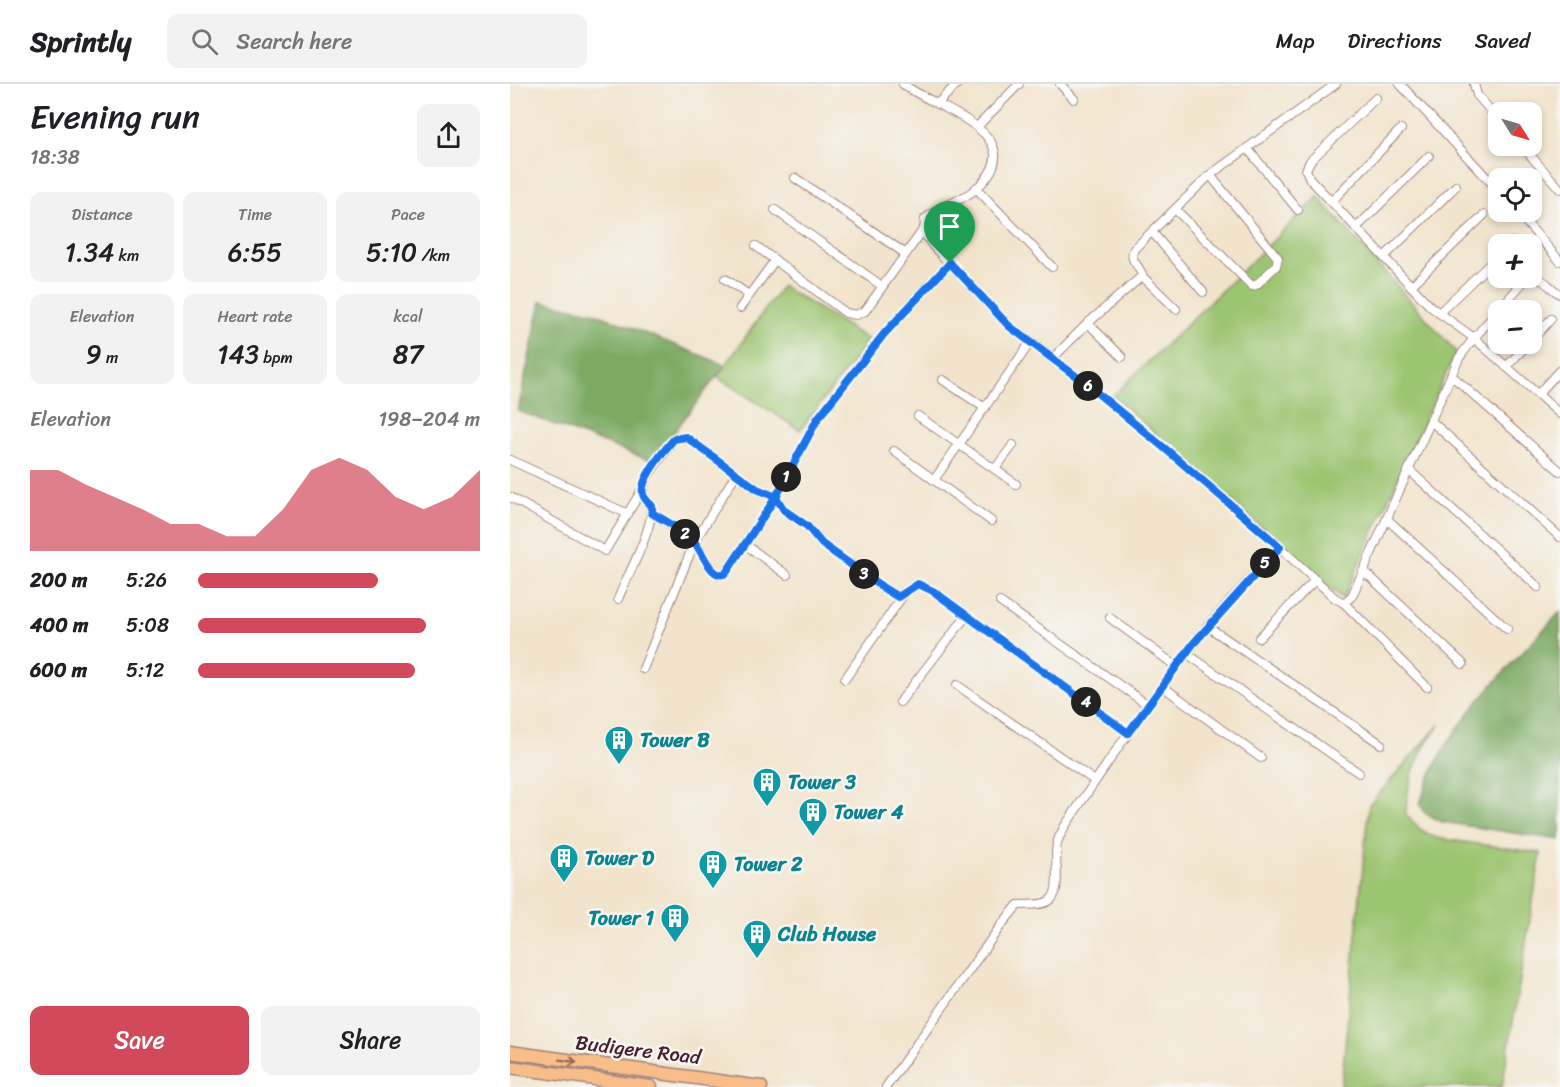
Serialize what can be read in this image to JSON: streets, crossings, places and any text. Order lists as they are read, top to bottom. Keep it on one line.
{"streets":{"main road":["Budigere Road"]},"places":{"building":["Tower B","Tower 3","Tower 4","Tower D","Tower 2","Tower 1","Club House"]},"north":"bottom right","page":{"header":"Sprintly","search":"Search here","nav":["Map","Directions","Saved"],"heading":["Evening run","18:38"],"map_buttons":["+","−"],"stats":[["Distance","1.34 km"],["Time","6:55"],["Pace","5:10 /km"],["Elevation","9 m"],["Heart rate","143 bpm"],["kcal","87"]],"pins":["6","1","2","5","3","4"],"chart":["Elevation","198–204 m"],"list":[{"name":"200 m","note":"5:26"},{"name":"400 m","note":"5:08"},{"name":"600 m","note":"5:12"}],"buttons":["Save","Share"]}}
